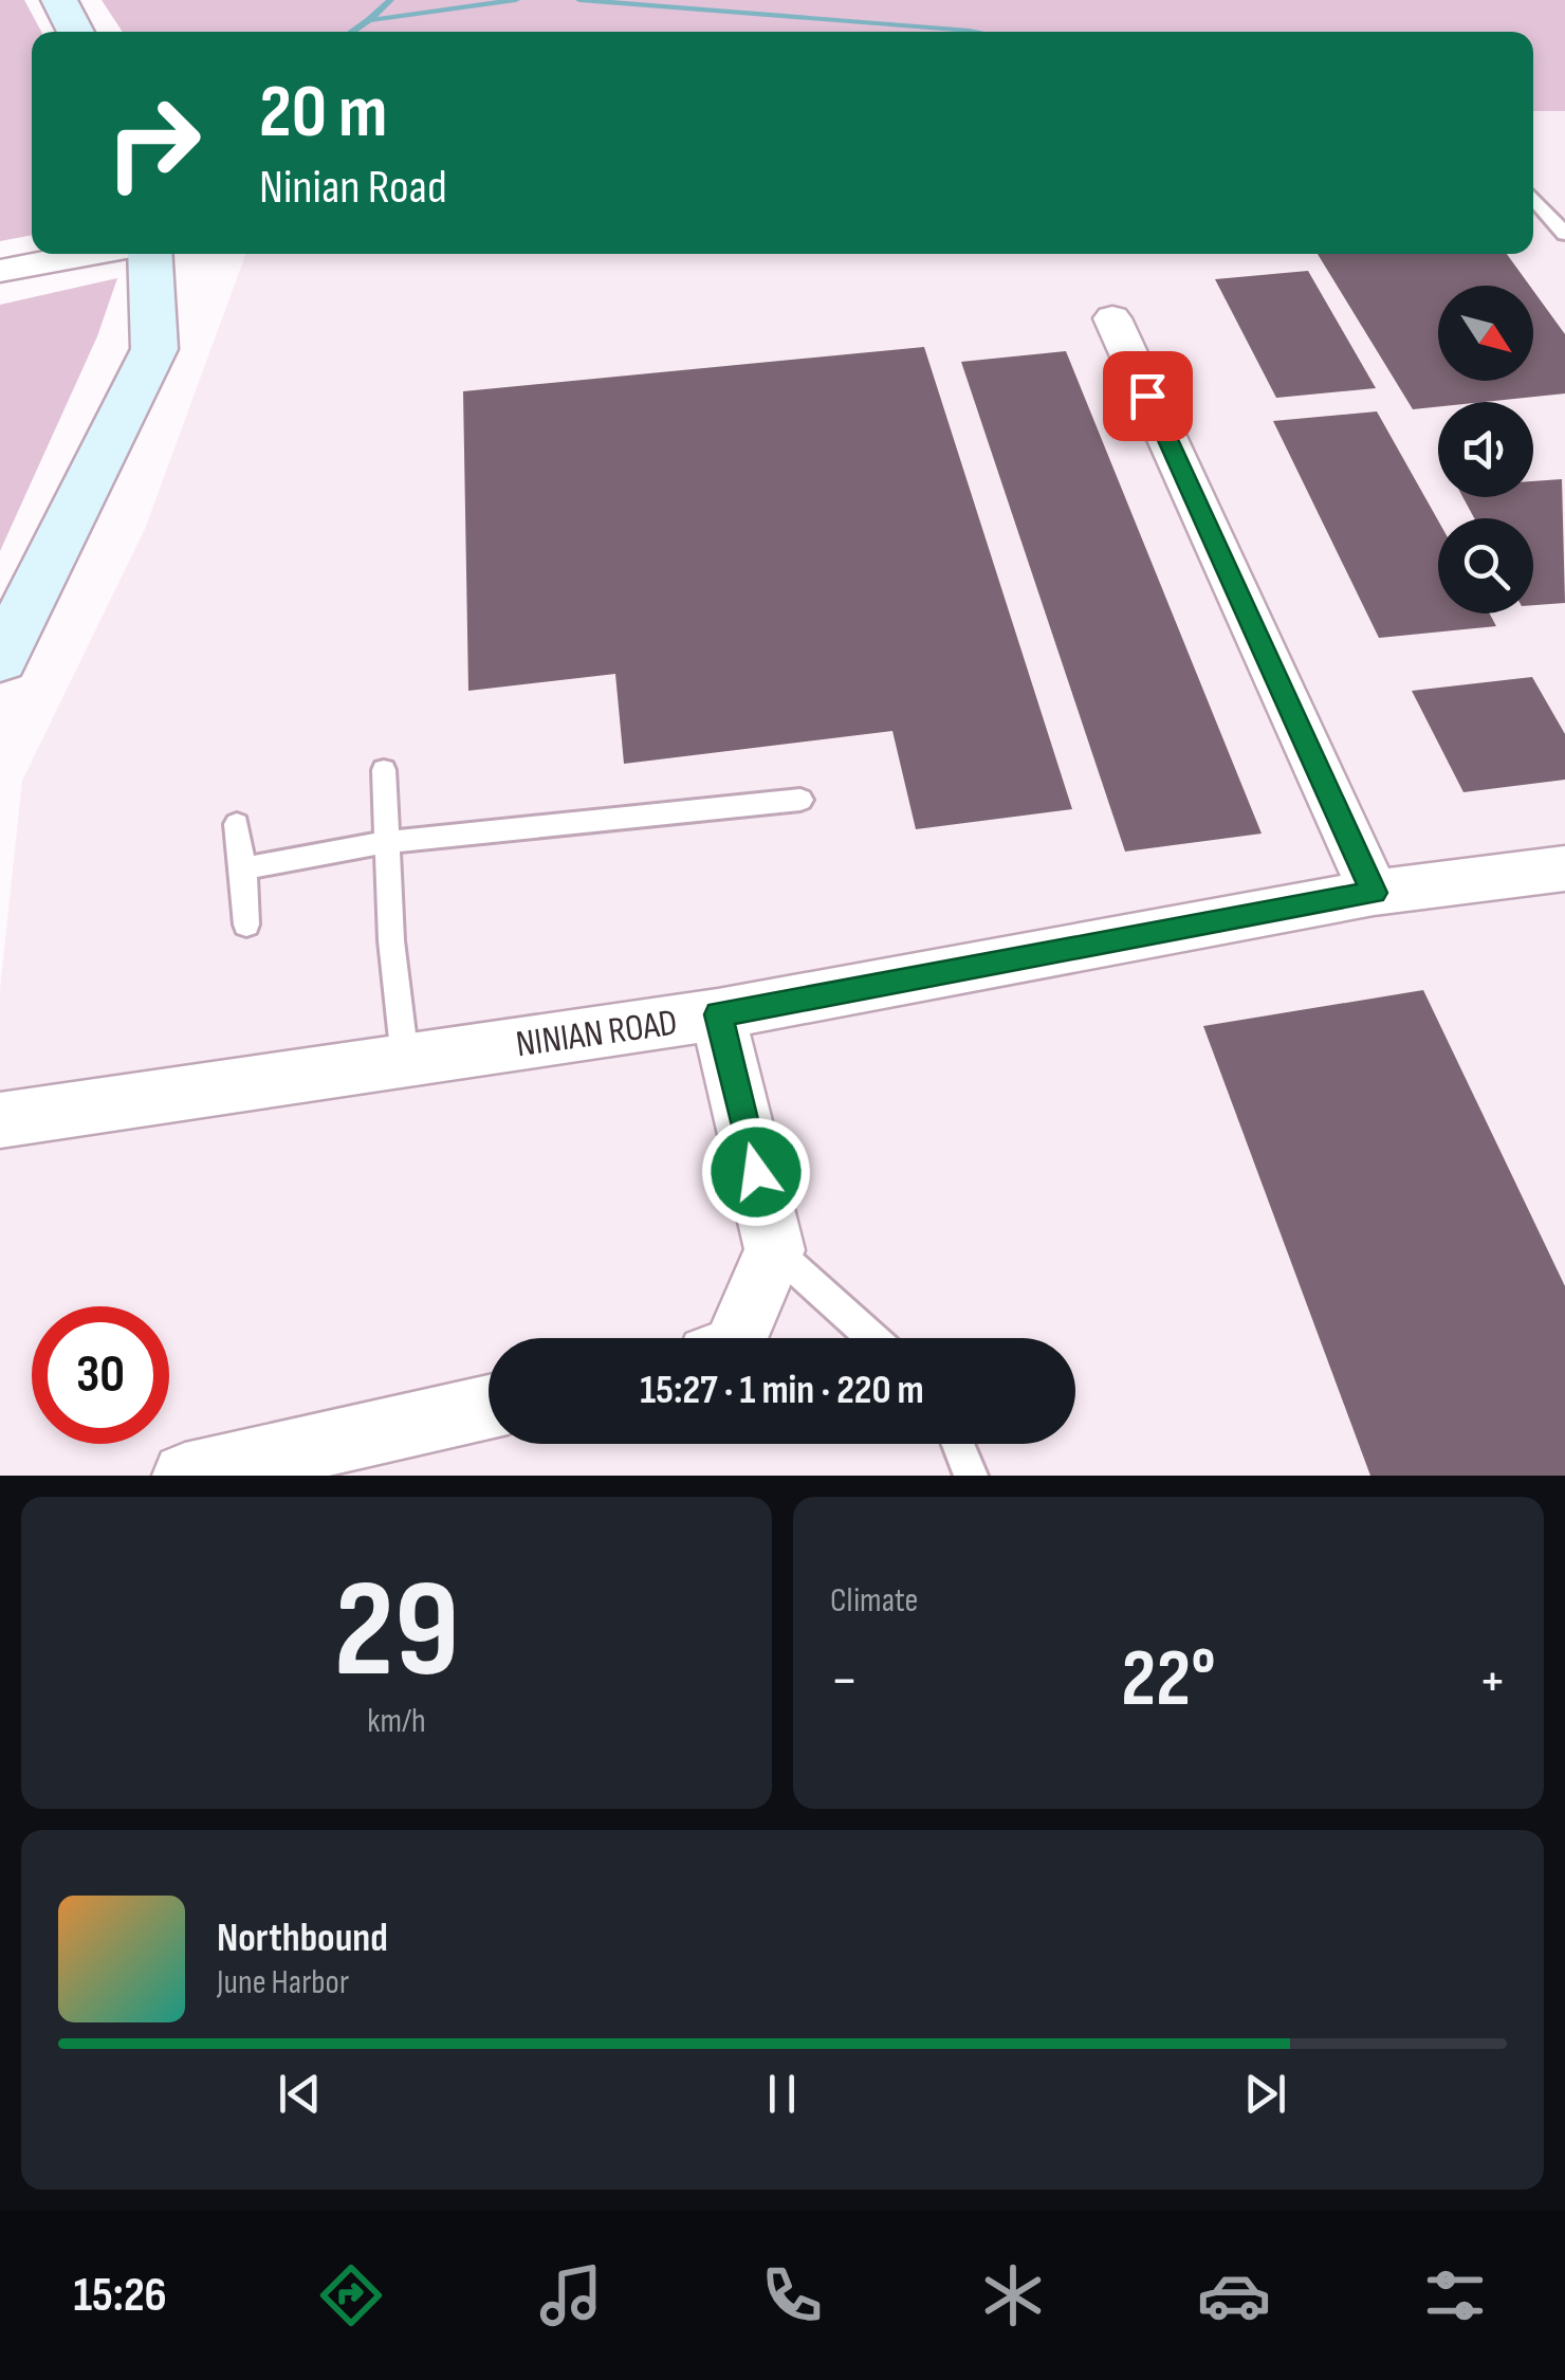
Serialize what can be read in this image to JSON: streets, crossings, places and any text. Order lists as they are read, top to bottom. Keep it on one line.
{"streets":{"street":["NINIAN ROAD"]},"north":"bottom right","page":{"turn":["20 m","Ninian Road"],"limit":"30","trip":"15:27 · 1 min · 220 m","tile":[["29","km/h"],"Climate"],"heat":["−","22°","+"],"song":["Northbound","June Harbor"],"tabs":"15:26"}}
